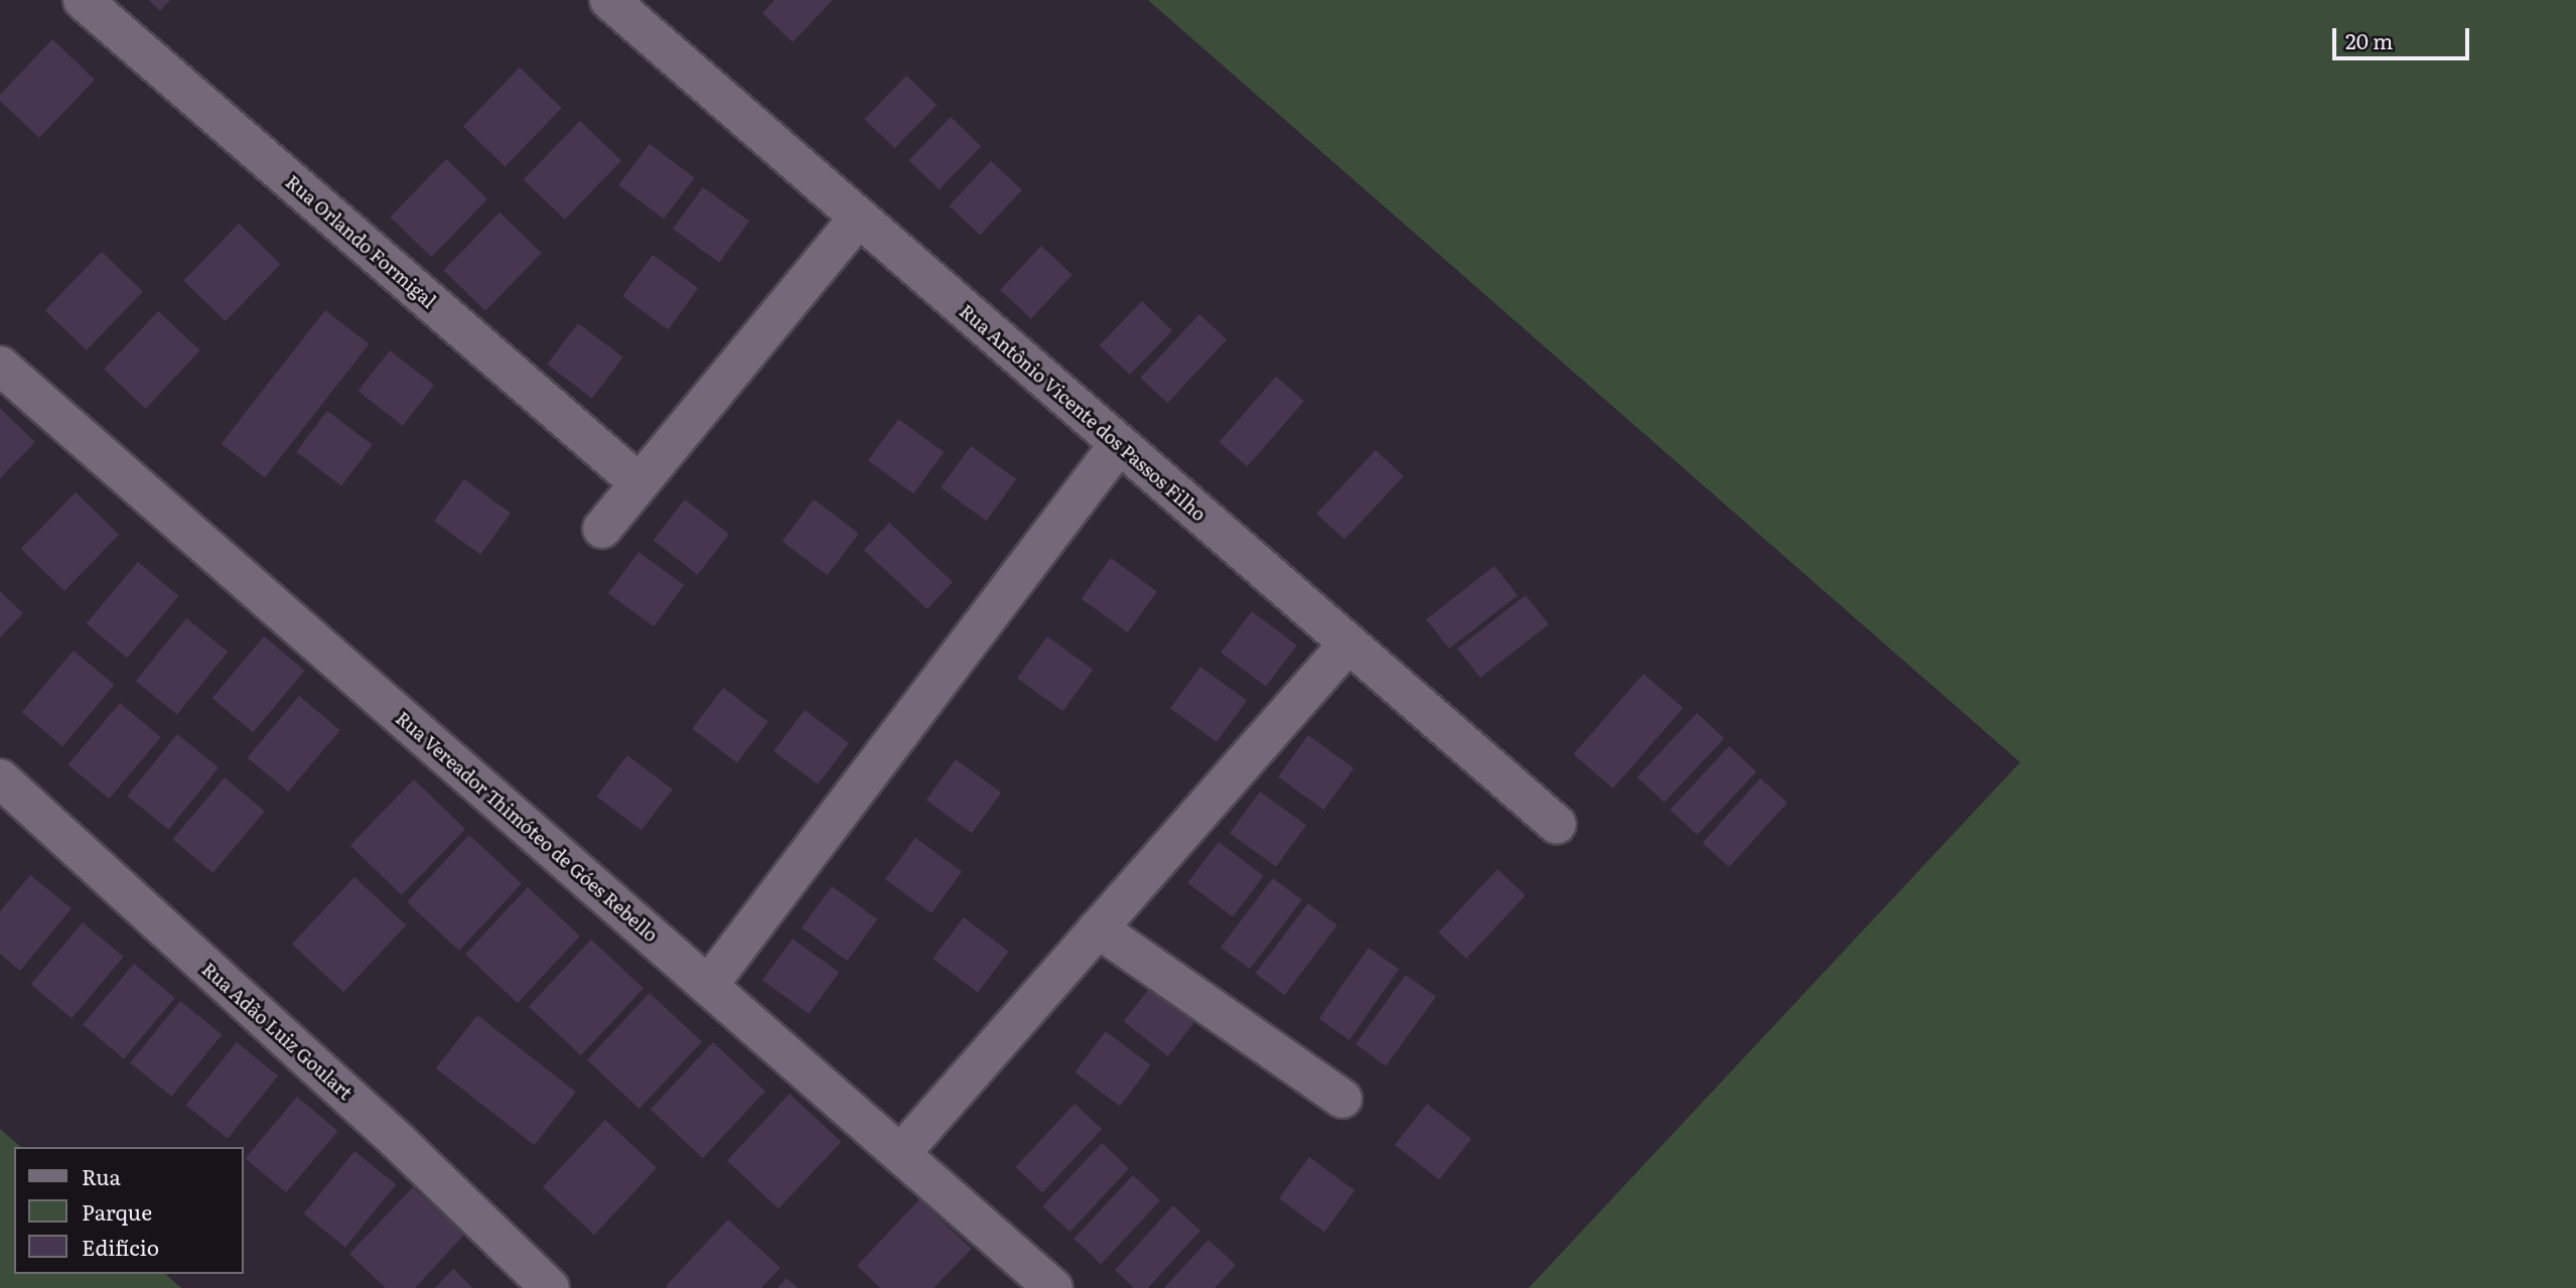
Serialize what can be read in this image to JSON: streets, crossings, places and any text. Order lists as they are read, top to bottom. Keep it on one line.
{"streets":{"street":["Rua Orlando Formigal","Rua Antônio Vicente dos Passos Filho","Rua Vereador Thimóteo de Góes Rebello","Rua Adão Luiz Goulart"]},"legend":["Rua","Parque","Edifício"],"scale_bar":"20 m"}
